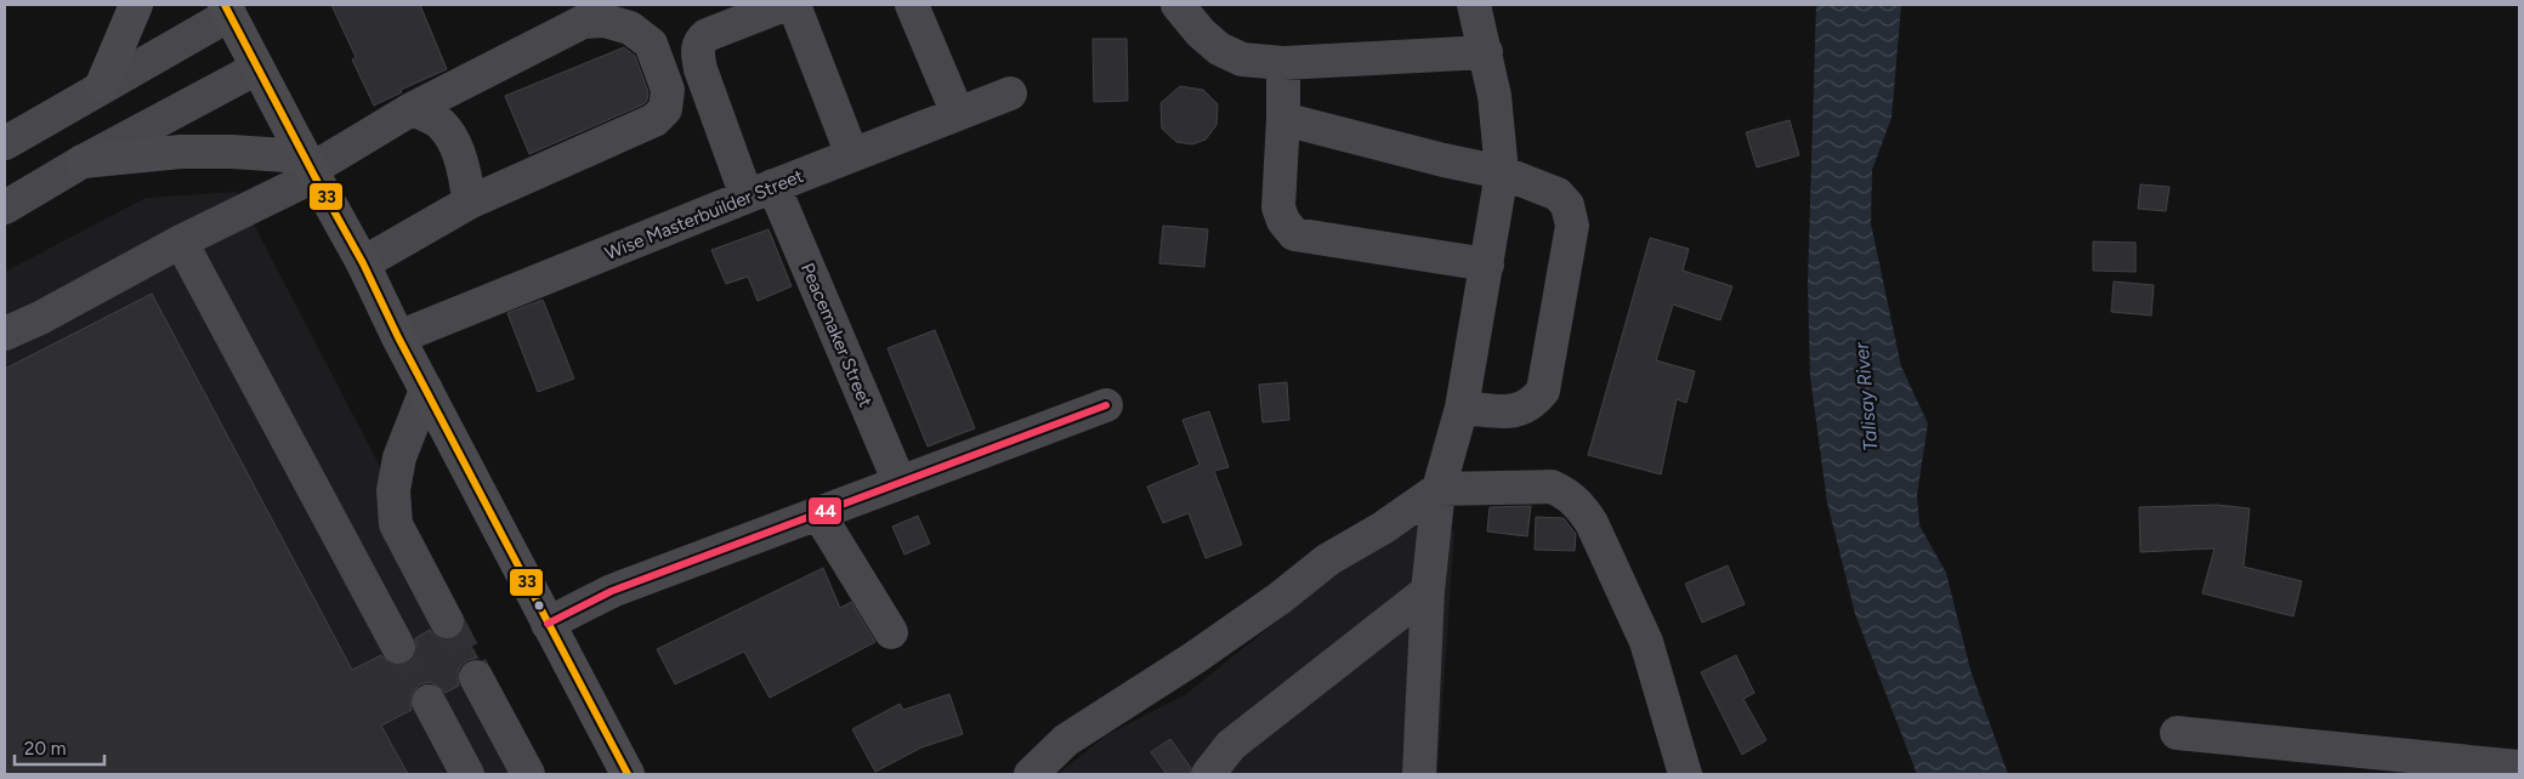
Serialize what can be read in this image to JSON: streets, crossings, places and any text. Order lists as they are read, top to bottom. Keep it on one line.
{"streets":{"street":["Wise Masterbuilder Street","Peacemaker Street"]},"crossings":[["Wise Masterbuilder Street","Peacemaker Street"]],"water":["Talisay River"],"lines":["transit line 33","transit line 44"],"scale_bar":"20 m"}
